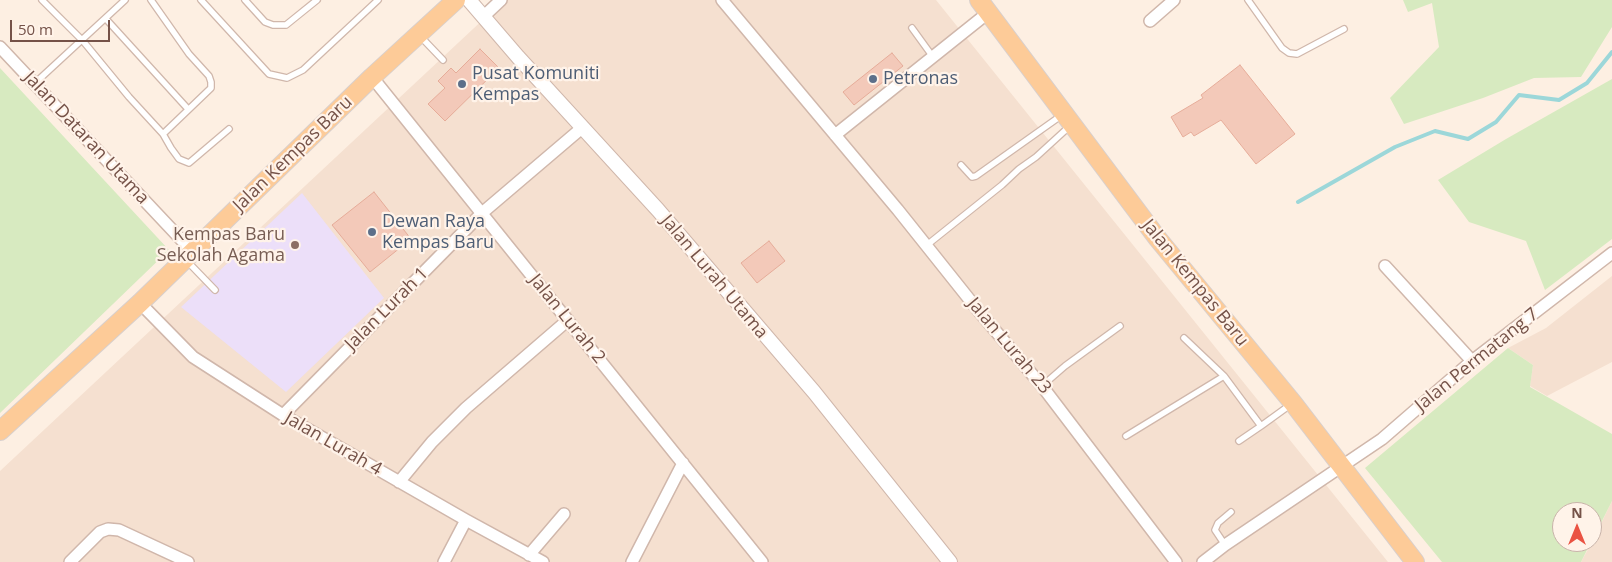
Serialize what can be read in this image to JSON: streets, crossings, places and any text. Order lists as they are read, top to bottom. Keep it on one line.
{"streets":{"main road":["Jalan Kempas Baru"],"street":["Jalan Dataran Utama","Jalan Lurah Utama","Jalan Lurah 1","Jalan Lurah 2","Jalan Lurah 23","Jalan Permatang 7","Jalan Lurah 4"]},"crossings":[["Jalan Dataran Utama","Jalan Kempas Baru"],["Jalan Kempas Baru","Jalan Lurah 2"],["Jalan Kempas Baru","Jalan Permatang 7"],["Jalan Kempas Baru","Jalan Lurah 4"],["Jalan Lurah Utama","Jalan Lurah 1"],["Jalan Lurah 1","Jalan Lurah 2"],["Jalan Lurah 1","Jalan Lurah 4"]],"places":["Petronas","Pusat Komuniti Kempas","Dewan Raya Kempas Baru","Kempas Baru Sekolah Agama"],"scale_bar":"50 m","north":"top"}
